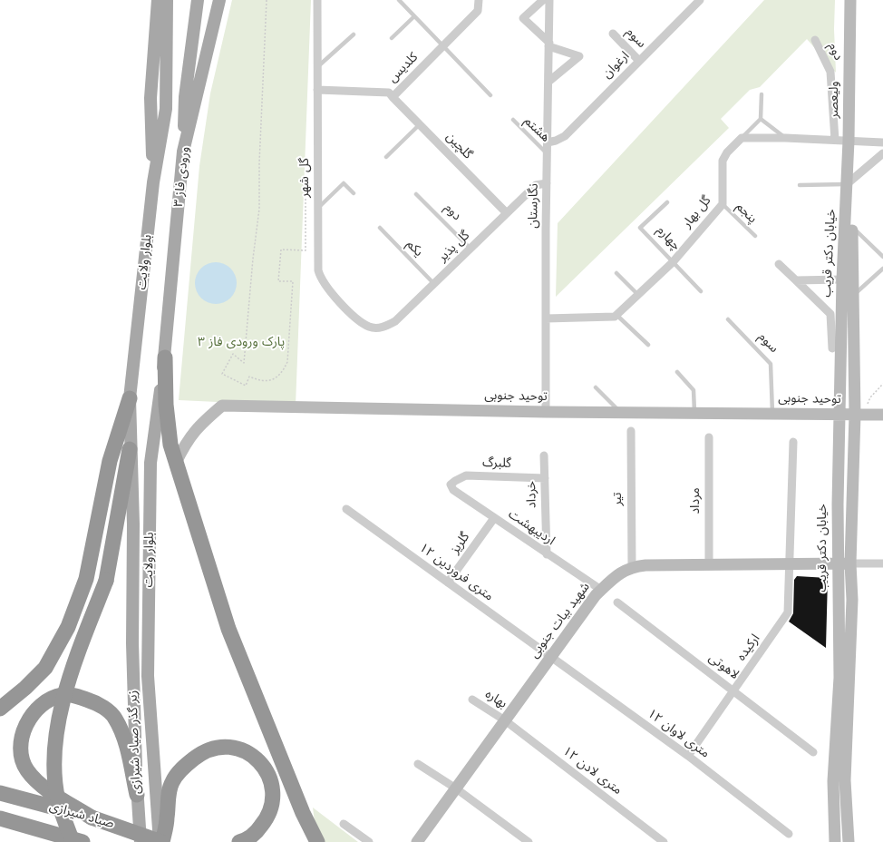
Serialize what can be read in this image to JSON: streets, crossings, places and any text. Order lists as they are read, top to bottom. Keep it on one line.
{"streets":{"highway":["صیاد شیرازی"],"main road":["ولیعصر","ورودی فاز ۳","خیابان دکتر قریب","بلوار ولایت","توحید جنوبی","شهید بیات جنوبی","زیر گذر صیاد شیرازی"],"street":["سوم","دوم","ارغوان","کلدیس","گلچین","گل شهر","نگارستان","گل بهار","گل پذیر","گلبرگ","خرداد","تیر","مرداد","اردیبهشت","گلریز","۱۲ متری فروردین","ارکیده","لاهوتی","بهاره","۱۲ متری لاوان","۱۲ متری لادن"],"lane":["هشتم","پنجم","چهارم","یکم"]},"crossings":[["سوم","ارغوان"],["سوم","توحید جنوبی"],["دوم","گل پذیر"],["ارغوان","نگارستان"],["کلدیس","گلچین"],["کلدیس","گل شهر"],["ولیعصر","خیابان دکتر قریب"],["هشتم","نگارستان"],["گلچین","گل پذیر"],["ورودی فاز ۳","بلوار ولایت"],["گل شهر","گل پذیر"],["نگارستان","گل پذیر"],["نگارستان","توحید جنوبی"],["گل بهار","پنجم"],["گل بهار","چهارم"],["گل پذیر","یکم"],["خیابان دکتر قریب","توحید جنوبی"],["خیابان دکتر قریب","شهید بیات جنوبی"],["بلوار ولایت","زیر گذر صیاد شیرازی"],["گلبرگ","خرداد"],["گلبرگ","اردیبهشت"],["خرداد","اردیبهشت"],["تیر","شهید بیات جنوبی"],["مرداد","شهید بیات جنوبی"],["اردیبهشت","گلریز"],["اردیبهشت","شهید بیات جنوبی"],["گلریز","۱۲ متری فروردین"],["۱۲ متری فروردین","شهید بیات جنوبی"],["۱۲ متری فروردین","۱۲ متری لاوان"],["شهید بیات جنوبی","ارکیده"],["شهید بیات جنوبی","بهاره"],["شهید بیات جنوبی","۱۲ متری لاوان"],["شهید بیات جنوبی","۱۲ متری لادن"],["ارکیده","لاهوتی"],["ارکیده","۱۲ متری لاوان"],["بهاره","۱۲ متری لادن"],["زیر گذر صیاد شیرازی","صیاد شیرازی"]],"parks":["پارک ورودی فاز ۳"]}
